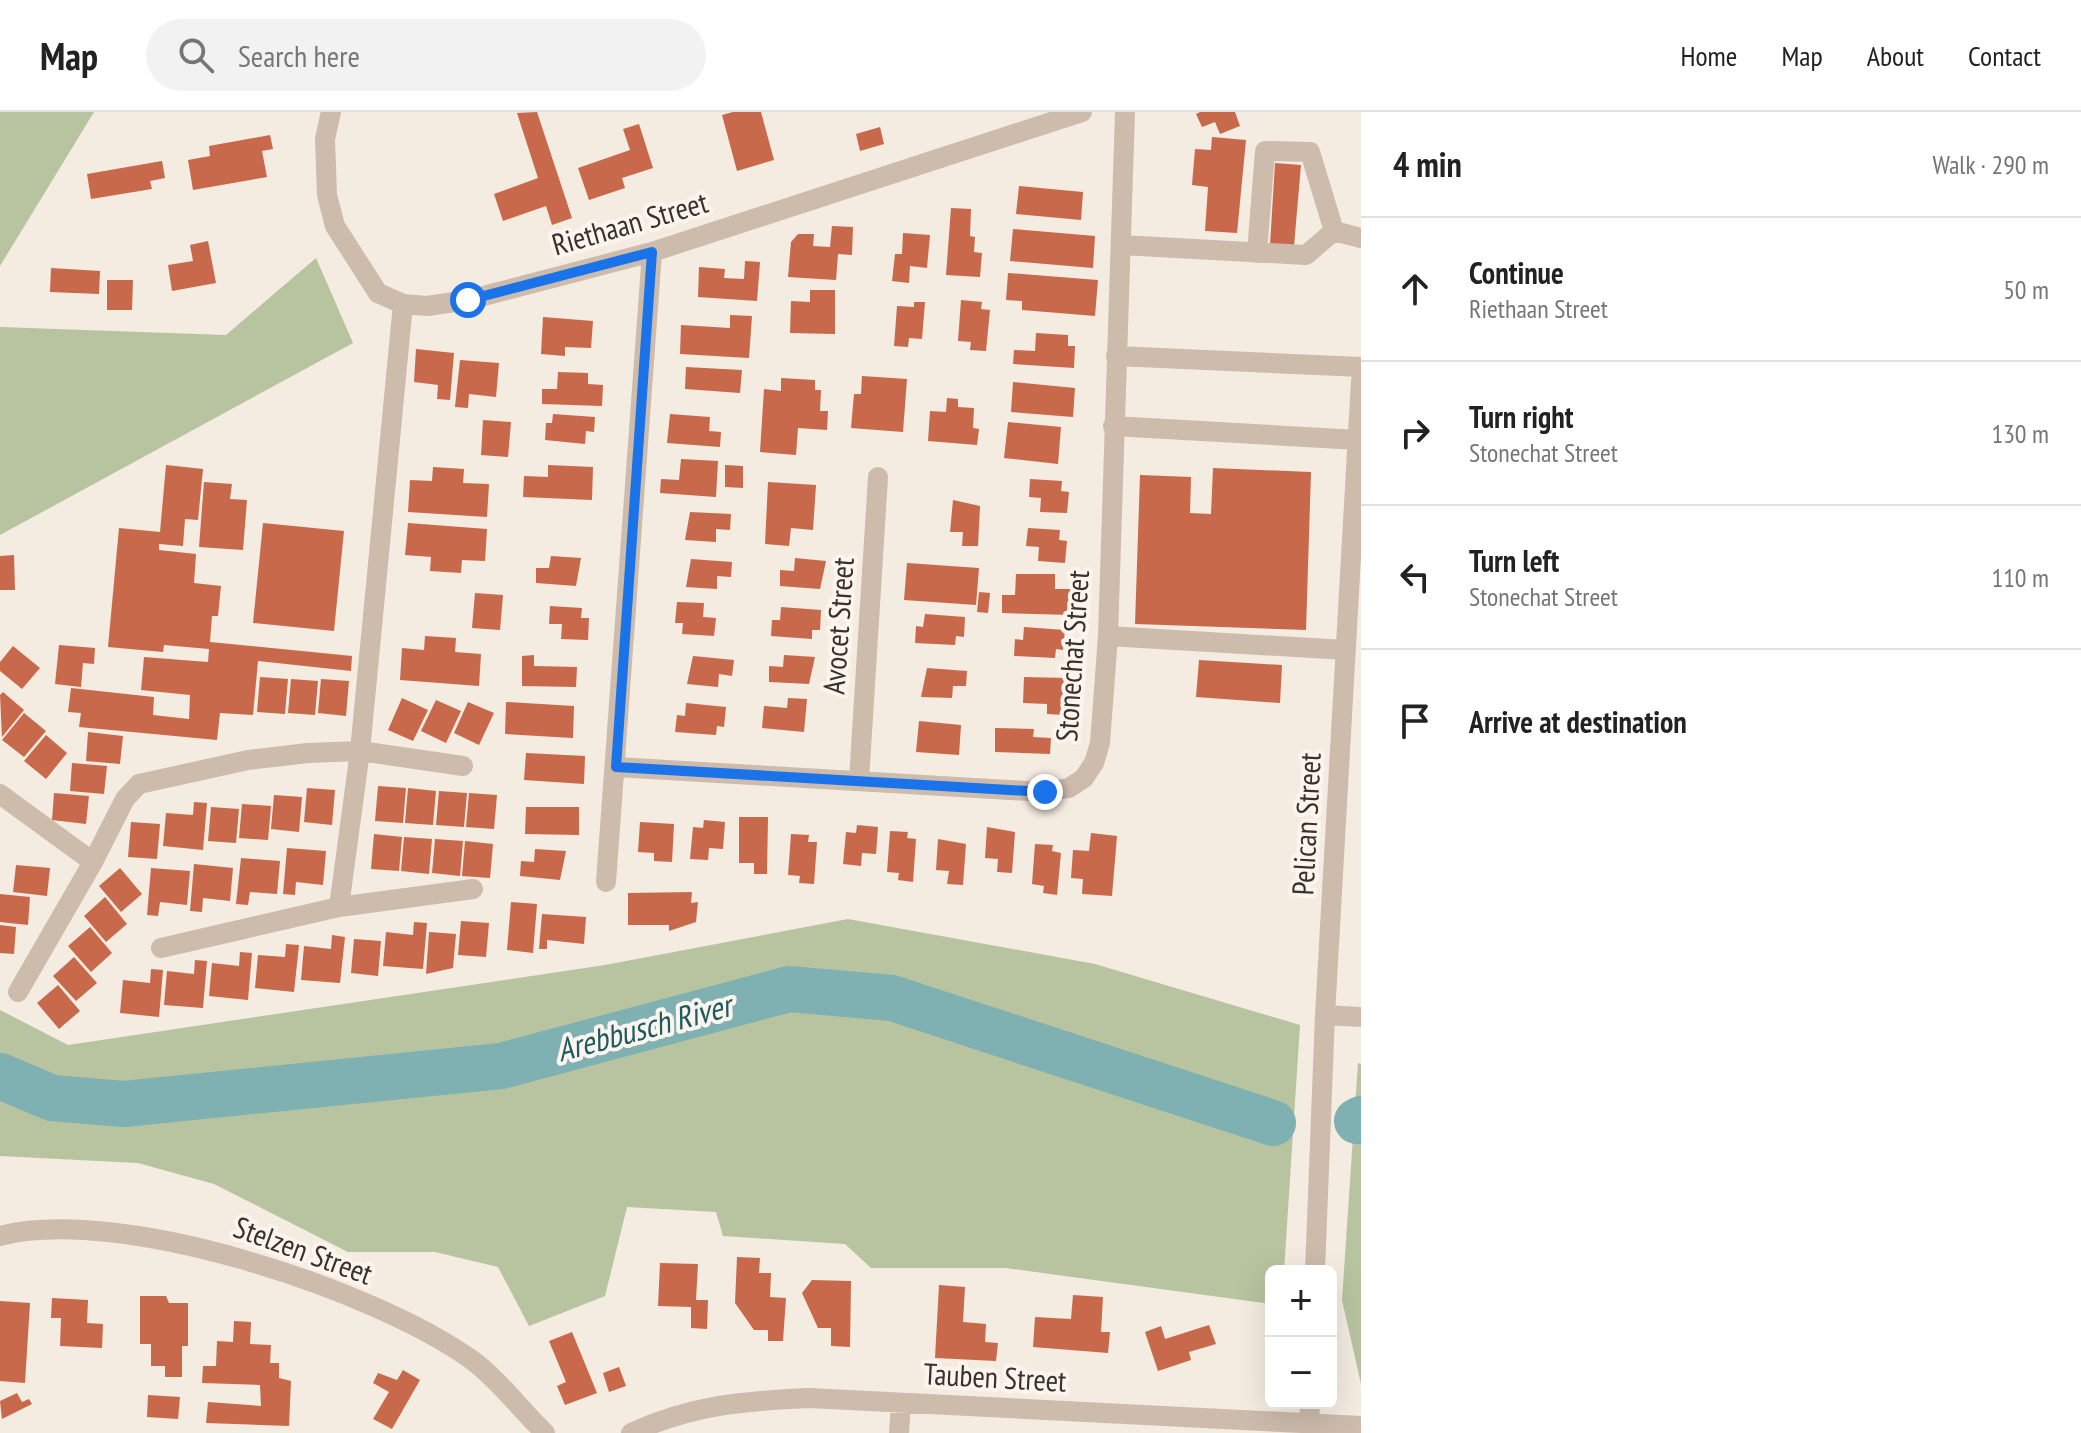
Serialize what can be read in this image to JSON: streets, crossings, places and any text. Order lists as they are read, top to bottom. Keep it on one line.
{"streets":{"street":["Riethaan Street","Avocet Street","Stonechat Street","Pelican Street","Stelzen Street","Tauben Street"]},"crossings":[["Avocet Street","Stonechat Street"]],"water":["Arebbusch River"],"page":{"header":"Map","search":"Search here","nav":["Home","Map","About","Contact"],"heading":["4 min","Walk · 290 m"],"list":[["Continue","Riethaan Street","50 m"],["Turn right","Stonechat Street","130 m"],["Turn left","Stonechat Street","110 m"],"Arrive at destination"],"map_buttons":["+","−"]}}
